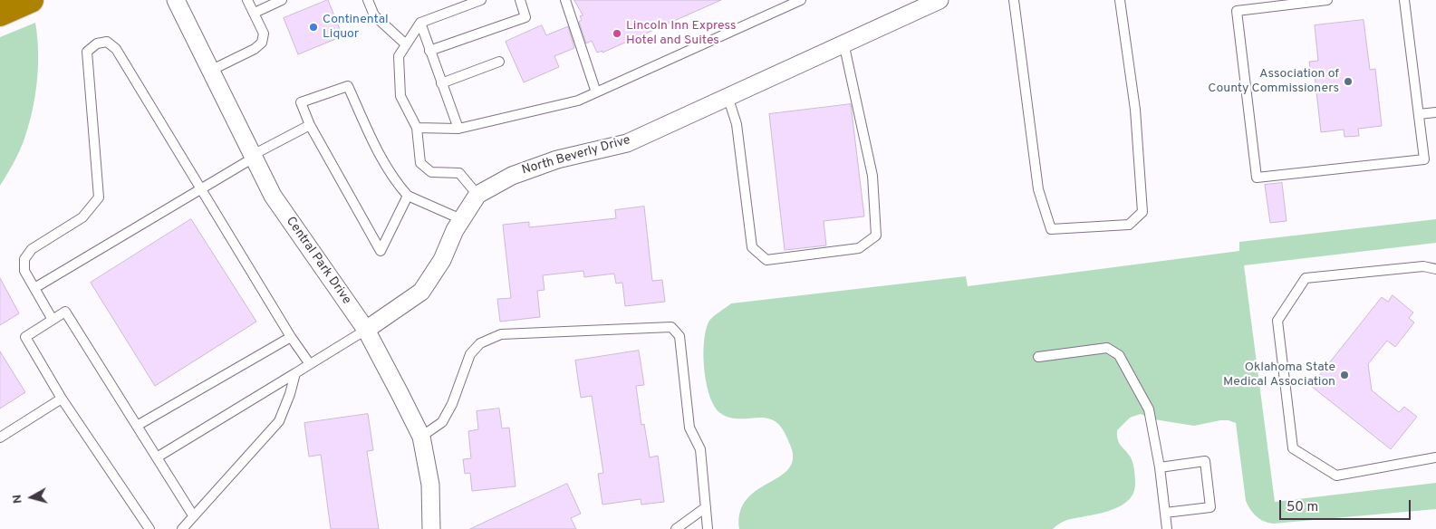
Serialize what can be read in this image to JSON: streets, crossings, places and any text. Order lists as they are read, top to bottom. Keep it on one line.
{"streets":{"street":["North Beverly Drive","Central Park Drive"]},"crossings":[["North Beverly Drive","Central Park Drive"]],"places":["Continental Liquor","Lincoln Inn Express Hotel and Suites","Association of County Commissioners","Oklahoma State Medical Association"],"scale_bar":"50 m","north":"left"}
